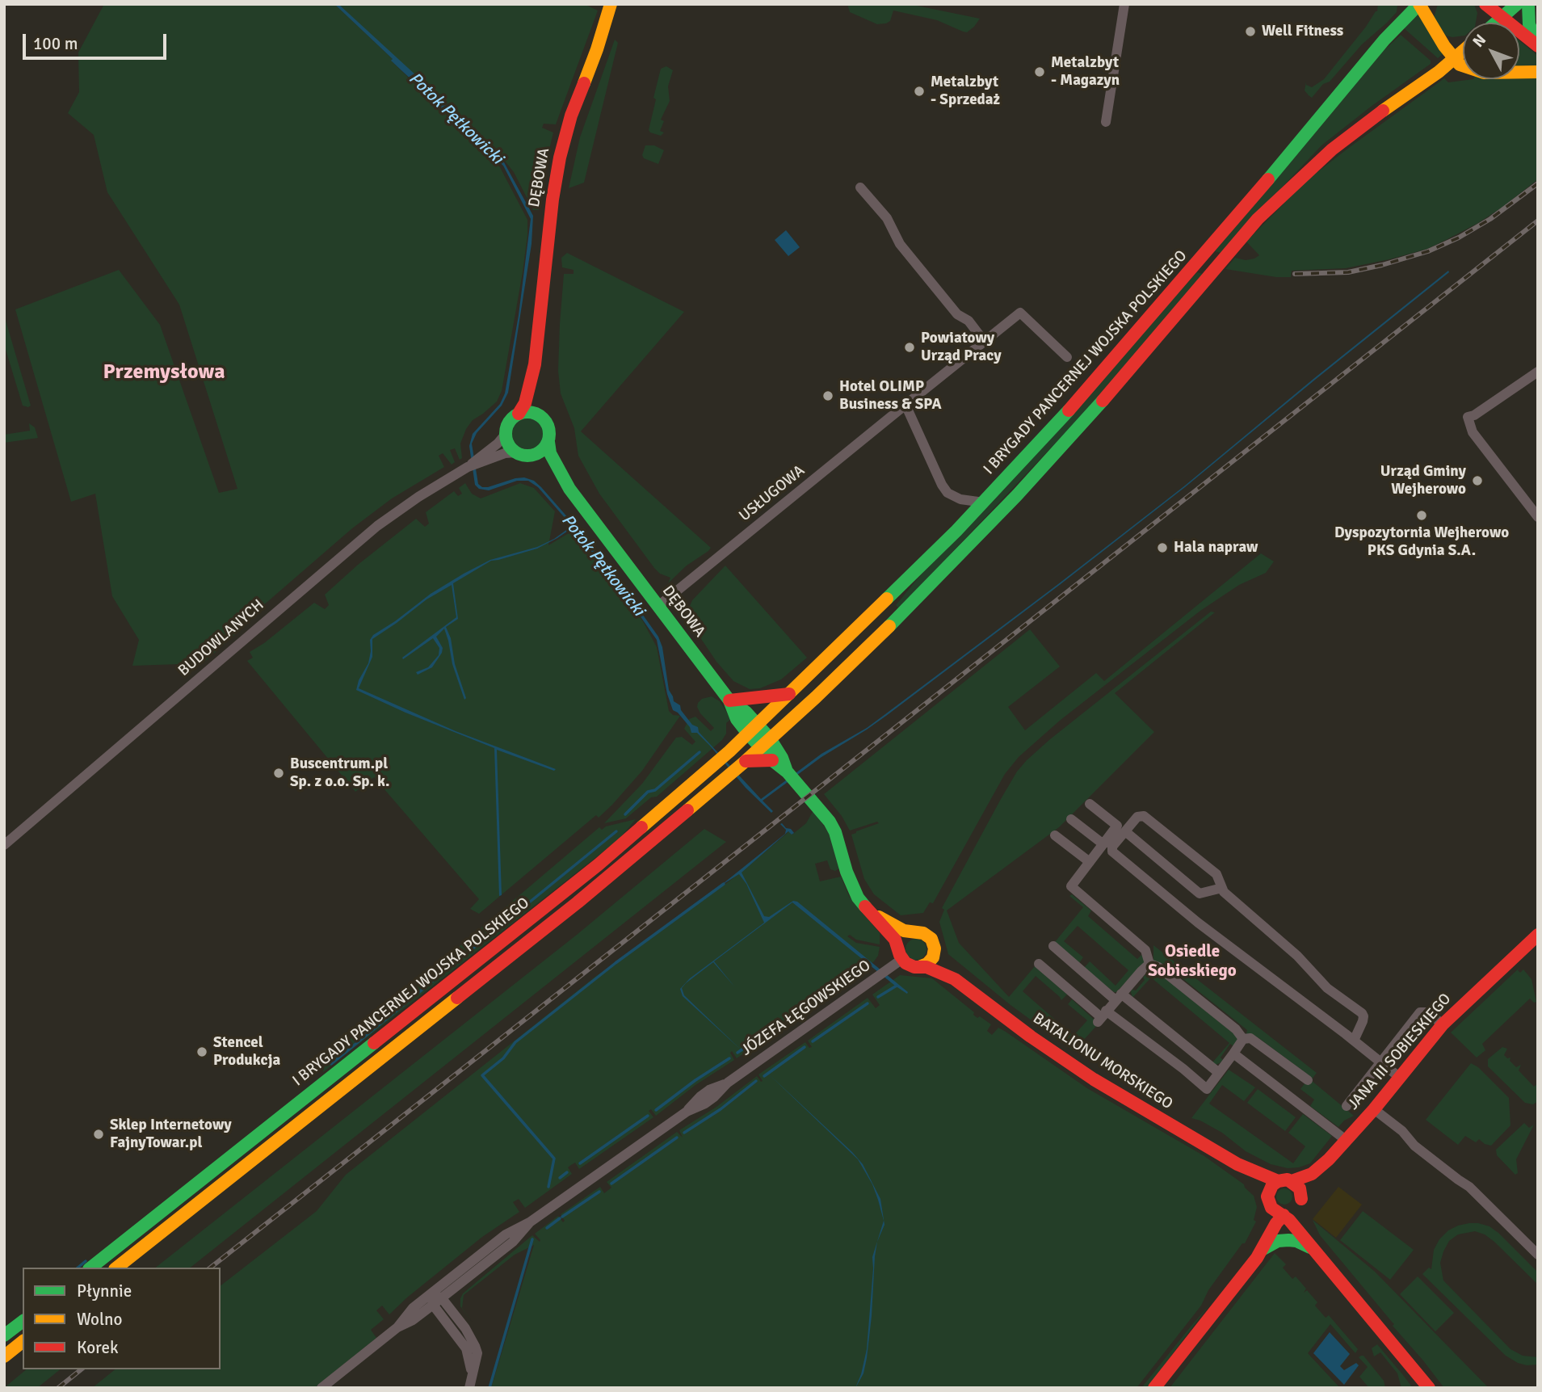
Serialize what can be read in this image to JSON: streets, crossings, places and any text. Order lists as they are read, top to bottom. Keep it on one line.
{"streets":{"main road":["DĘBOWA","I BRYGADY PANCERNEJ WOJSKA POLSKIEGO","JANA III SOBIESKIEGO","BATALIONU MORSKIEGO"],"street":["USŁUGOWA","BUDOWLANYCH","JÓZEFA ŁĘGOWSKIEGO"]},"crossings":[["DĘBOWA","I BRYGADY PANCERNEJ WOJSKA POLSKIEGO"],["DĘBOWA","USŁUGOWA"],["DĘBOWA","BUDOWLANYCH"],["JÓZEFA ŁĘGOWSKIEGO","BATALIONU MORSKIEGO"],["JANA III SOBIESKIEGO","BATALIONU MORSKIEGO"]],"districts":["Przemysłowa","Osiedle Sobieskiego"],"water":["Potok Pętkowicki"],"places":["Well Fitness","Metalzbyt - Magazyn","Metalzbyt - Sprzedaż","Powiatowy Urząd Pracy","Hotel OLIMP Business & SPA","Urząd Gminy Wejherowo","Dyspozytornia Wejherowo PKS Gdynia S.A.","Hala napraw","Buscentrum.pl Sp. z o.o. Sp. k.","Stencel Produkcja","Sklep Internetowy FajnyTowar.pl"],"legend":["Płynnie","Wolno","Korek"],"scale_bar":"100 m","north":"top left"}
